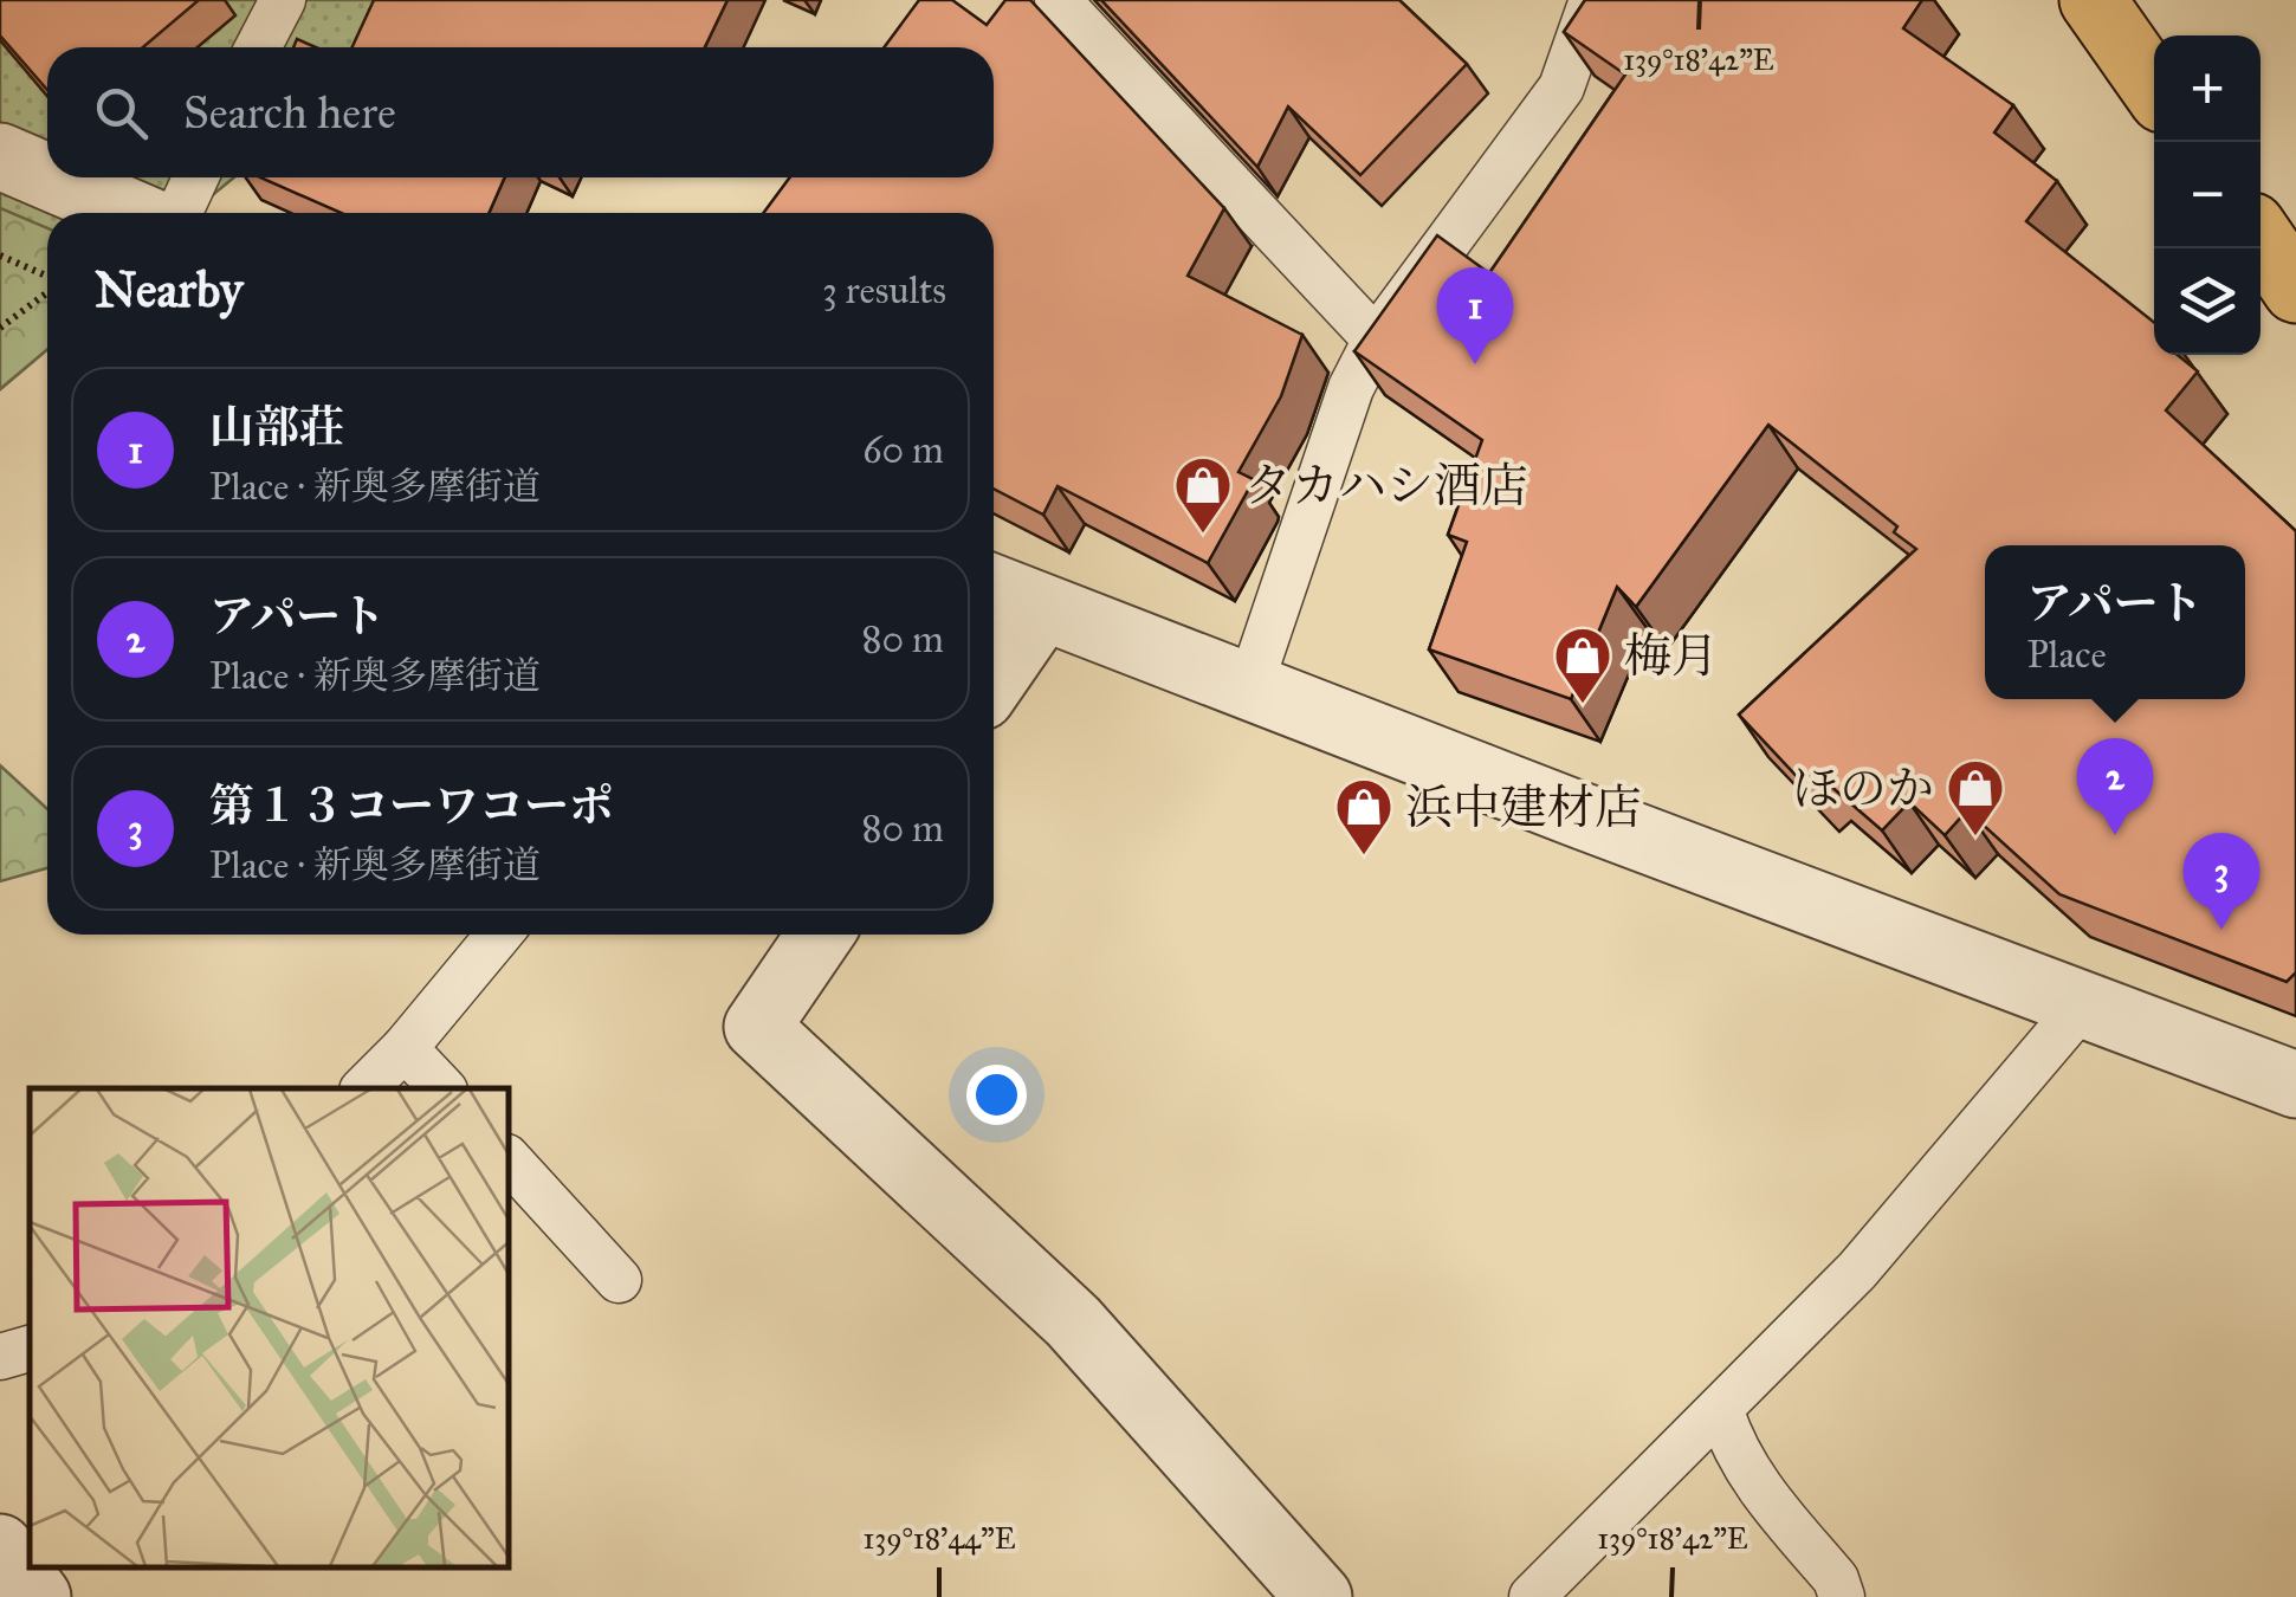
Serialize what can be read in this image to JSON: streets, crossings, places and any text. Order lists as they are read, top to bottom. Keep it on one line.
{"places":{"shop":["タカハシ酒店","梅月","ほのか","浜中建材店"]},"page":{"map_buttons":["+","−"],"search":"Search here","heading":["Nearby","3 results"],"pins":["1","2","3"],"list":[{"mark":"1","name":"山部荘","note":"Place · 新奥多摩街道","value":"60 m"},{"mark":"2","name":"アパート","note":"Place · 新奥多摩街道","value":"80 m"},{"mark":"3","name":"第１３コーワコーポ","note":"Place · 新奥多摩街道","value":"80 m"}],"popup":["アパート","Place"]},"coordinates":["139°18'42\"E","139°18'44\"E"]}
